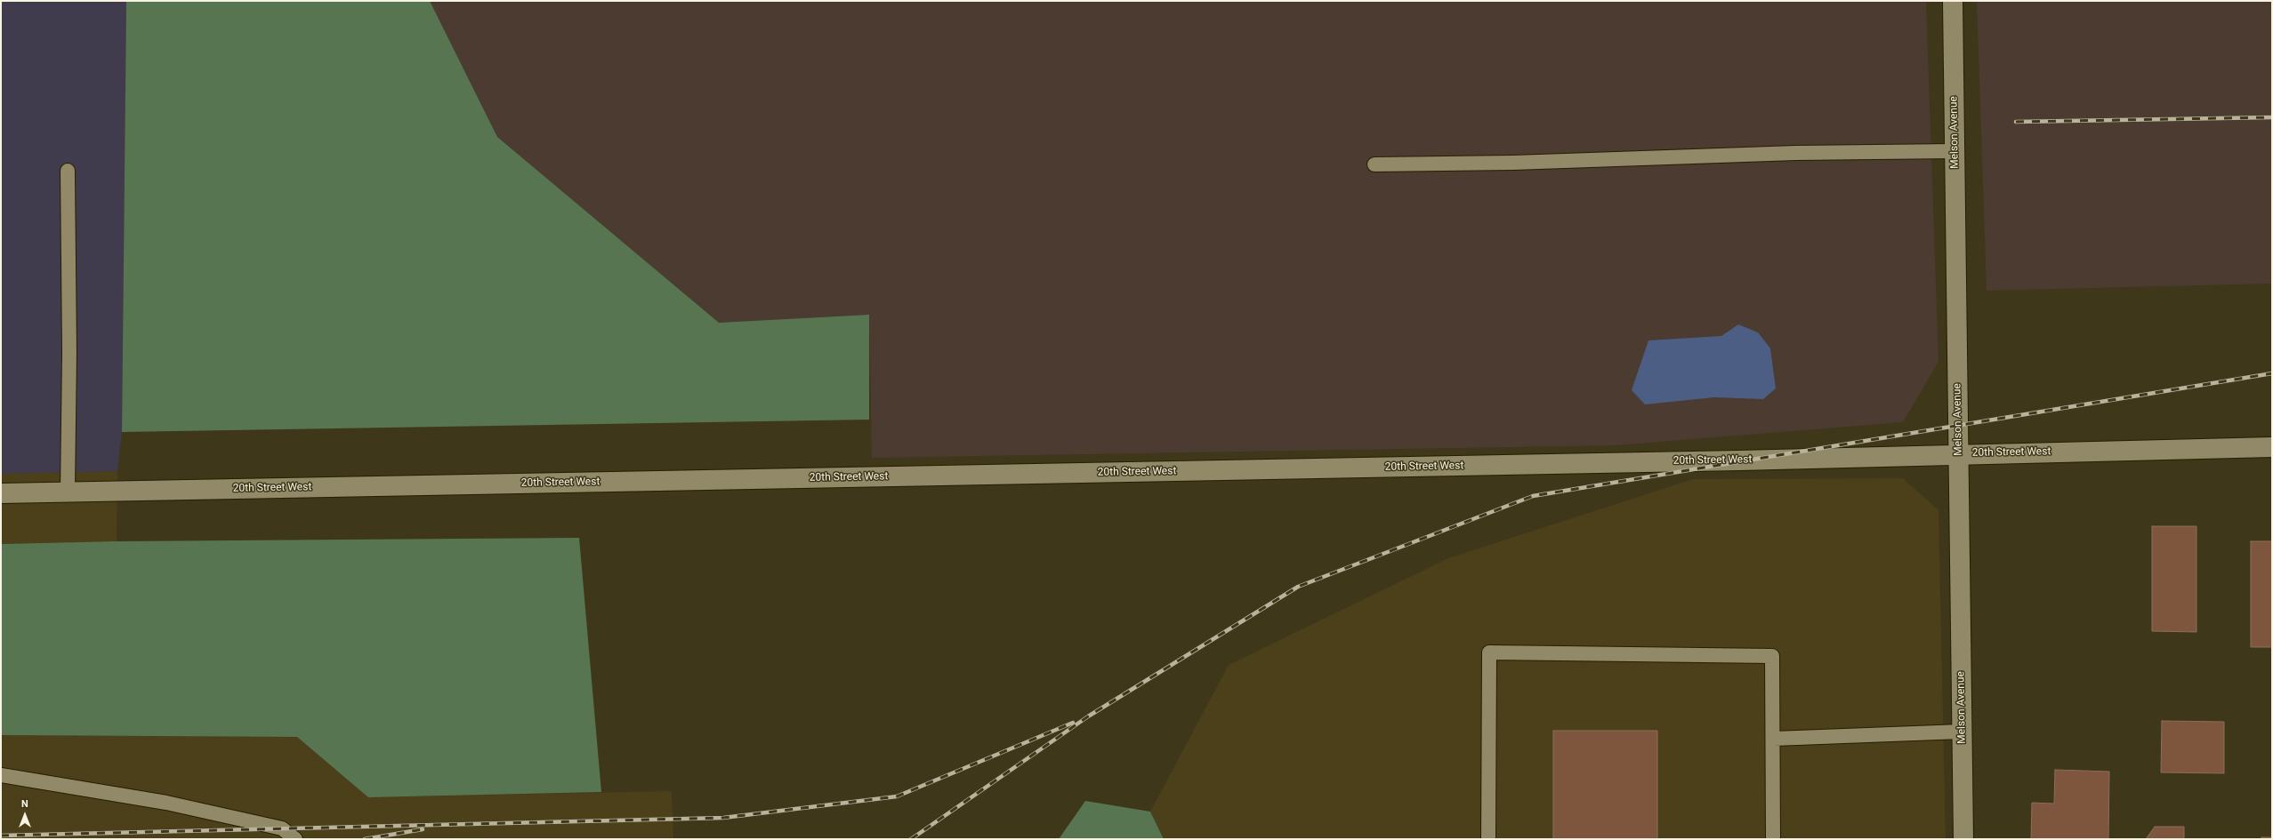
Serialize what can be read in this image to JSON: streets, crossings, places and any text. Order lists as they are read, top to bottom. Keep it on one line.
{"streets":{"street":["Melson Avenue","20th Street West"]},"crossings":[["Melson Avenue","20th Street West"]],"north":"top"}
